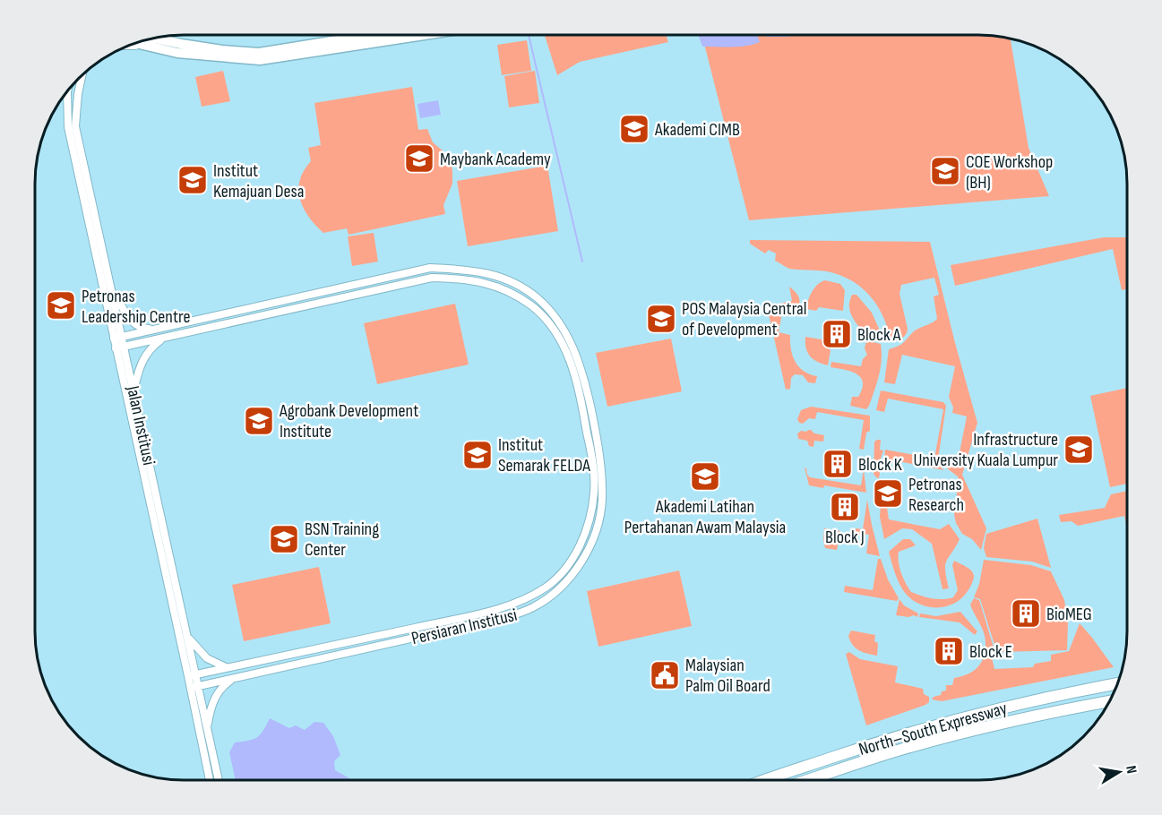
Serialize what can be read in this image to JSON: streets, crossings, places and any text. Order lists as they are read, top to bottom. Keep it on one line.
{"streets":{"highway":["North–South Expressway"],"street":["Jalan Institusi","Persiaran Institusi"]},"crossings":[["Jalan Institusi","Persiaran Institusi"]],"places":{"school or university":["Akademi CIMB","Maybank Academy","COE Workshop (BH)","Institut Kemajuan Desa","Petronas Leadership Centre","POS Malaysia Central of Development","Agrobank Development Institute","Infrastructure University Kuala Lumpur","Institut Semarak FELDA","Akademi Latihan Pertahanan Awam Malaysia","Petronas Research","BSN Training Center"],"building":["Block A","Block K","Block J","BioMEG","Block E"],"public building":["Malaysian Palm Oil Board"]},"north":"right"}
